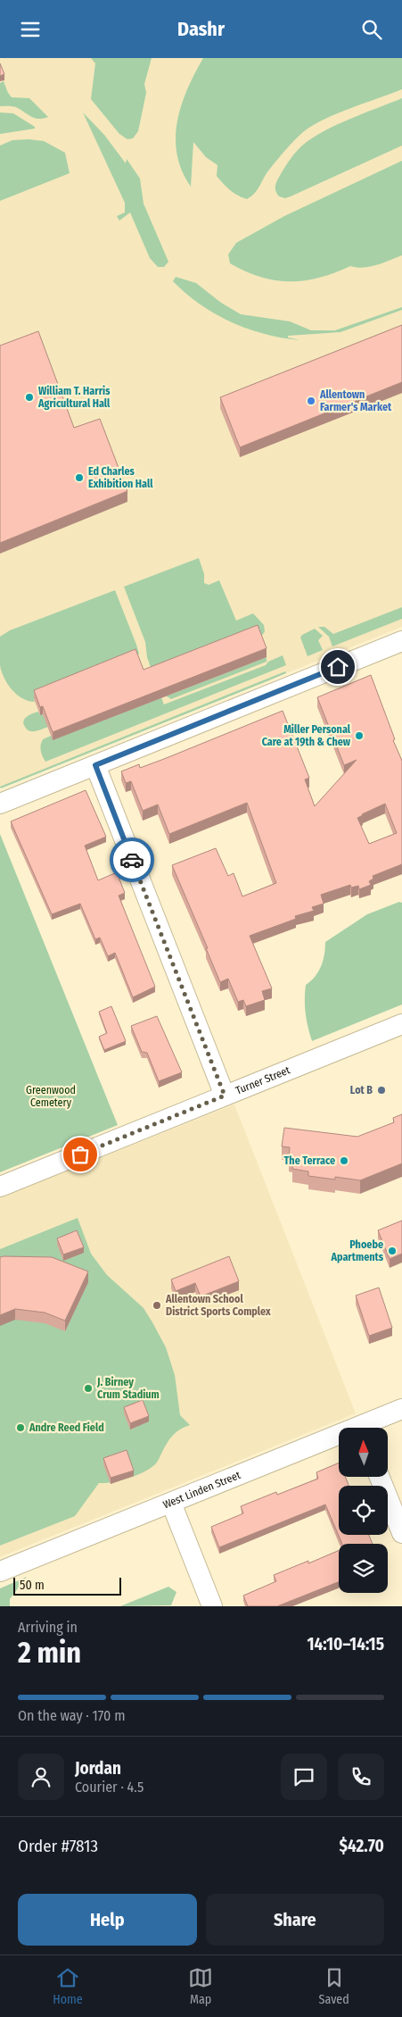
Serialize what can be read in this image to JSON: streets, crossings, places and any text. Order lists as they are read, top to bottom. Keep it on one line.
{"streets":{"street":["Turner Street","West Linden Street"]},"parks":["Greenwood Cemetery"],"places":["William T. Harris Agricultural Hall","Allentown Farmer's Market","Ed Charles Exhibition Hall","Miller Personal Care at 19th & Chew","Lot B","The Terrace","Phoebe Apartments","Allentown School District Sports Complex","J. Birney Crum Stadium","Andre Reed Field"],"scale_bar":"50 m","north":"top","page":{"header":"Dashr","scale":"50 m","heading":["2 min","Arriving in","14:10–14:15"],"panel":["Jordan","Courier · 4.5","Order #7813","$42.70"],"bar":"On the way · 170 m","buttons":["Help","Share"],"tabs":["Home","Map","Saved"]}}
